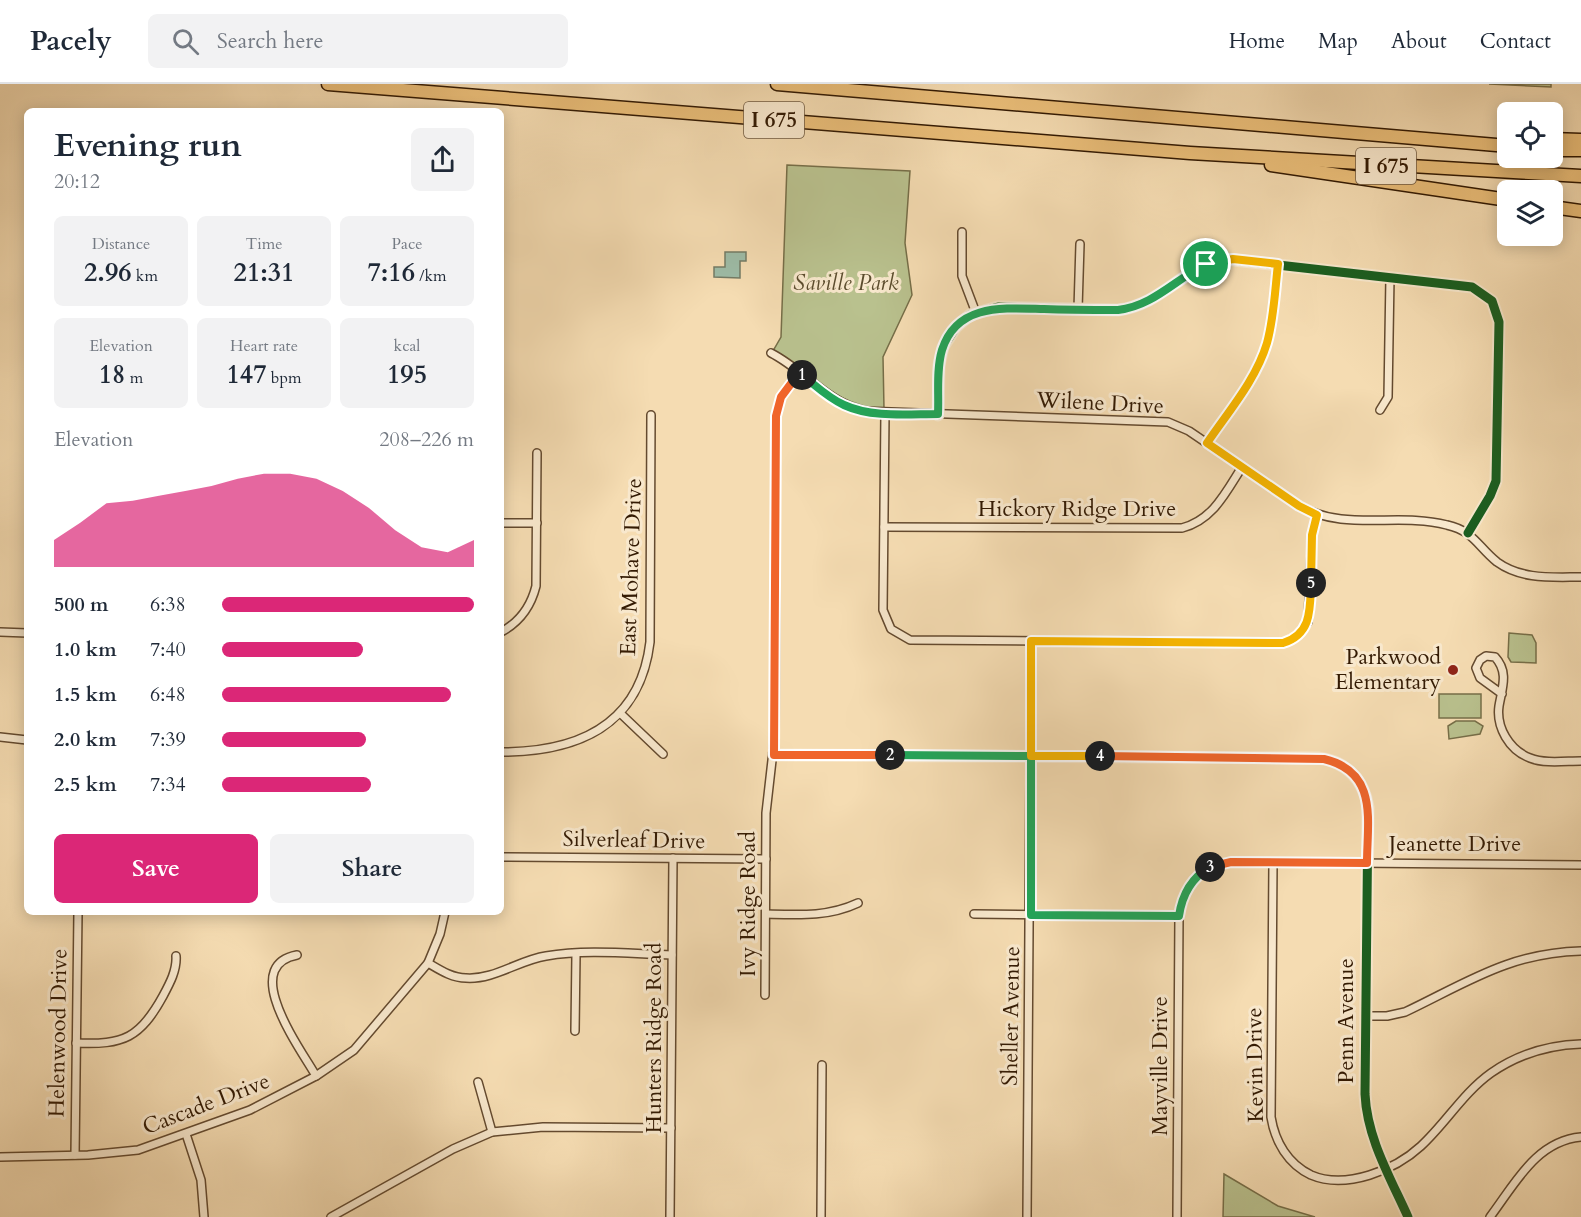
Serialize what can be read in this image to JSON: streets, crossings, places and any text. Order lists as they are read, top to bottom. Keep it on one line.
{"streets":{"highway":["I 675"],"street":["Wilene Drive","Hickory Ridge Drive","East Mohave Drive","Silverleaf Drive","Jeanette Drive","Ivy Ridge Road","Sheller Avenue","Penn Avenue","Helenwood Drive","Hunters Ridge Road","Kevin Drive","Mayville Drive","Cascade Drive"]},"crossings":[["Wilene Drive","Hickory Ridge Drive"],["Wilene Drive","Ivy Ridge Road"],["Silverleaf Drive","Ivy Ridge Road"],["Silverleaf Drive","Hunters Ridge Road"],["Jeanette Drive","Penn Avenue"],["Jeanette Drive","Kevin Drive"],["Jeanette Drive","Mayville Drive"],["Ivy Ridge Road","Penn Avenue"],["Sheller Avenue","Penn Avenue"],["Penn Avenue","Kevin Drive"],["Helenwood Drive","Cascade Drive"]],"parks":["Saville Park"],"places":["Parkwood Elementary"],"page":{"header":"Pacely","search":"Search here","nav":["Home","Map","About","Contact"],"heading":["Evening run","20:12"],"stats":[["Distance","2.96 km"],["Time","21:31"],["Pace","7:16 /km"],["Elevation","18 m"],["Heart rate","147 bpm"],["kcal","195"]],"pins":["1","5","2","4","3"],"chart":["Elevation","208–226 m"],"list":[{"name":"500 m","note":"6:38"},{"name":"1.0 km","note":"7:40"},{"name":"1.5 km","note":"6:48"},{"name":"2.0 km","note":"7:39"},{"name":"2.5 km","note":"7:34"}],"buttons":["Save","Share"]}}
